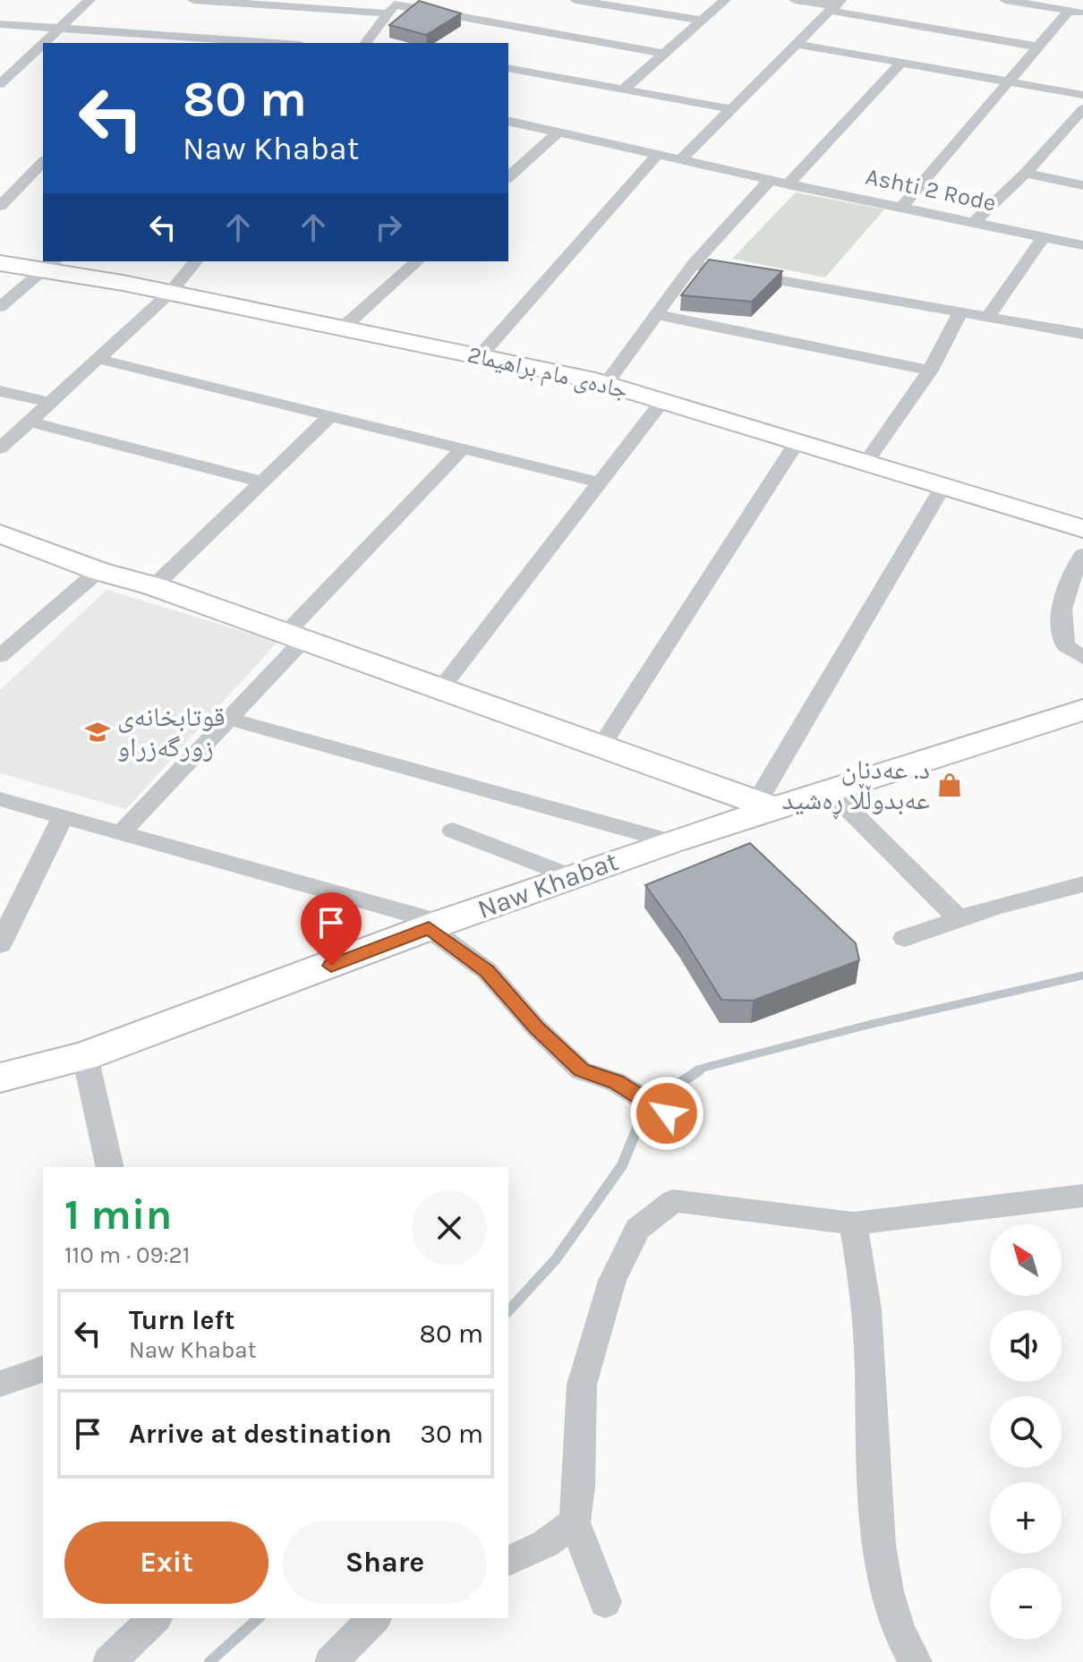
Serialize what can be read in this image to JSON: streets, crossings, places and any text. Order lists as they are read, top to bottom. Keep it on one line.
{"streets":{"street":["Ashti 2 Rode","جادەی مام براهیما2","Naw Khabat"]},"places":{"school or university":["قوتابخانەی زورگەزراو"],"shop":["د. عەدنان عەبدوڵڵا ڕەشید"]},"north":"top left","page":{"turn":["80 m","Naw Khabat"],"heading":["1 min","110 m · 09:21"],"map_buttons":["+","−"],"list":[{"name":"Turn left","note":"Naw Khabat","value":"80 m"},{"name":"Arrive at destination","value":"30 m"}],"buttons":["Exit","Share"]}}
